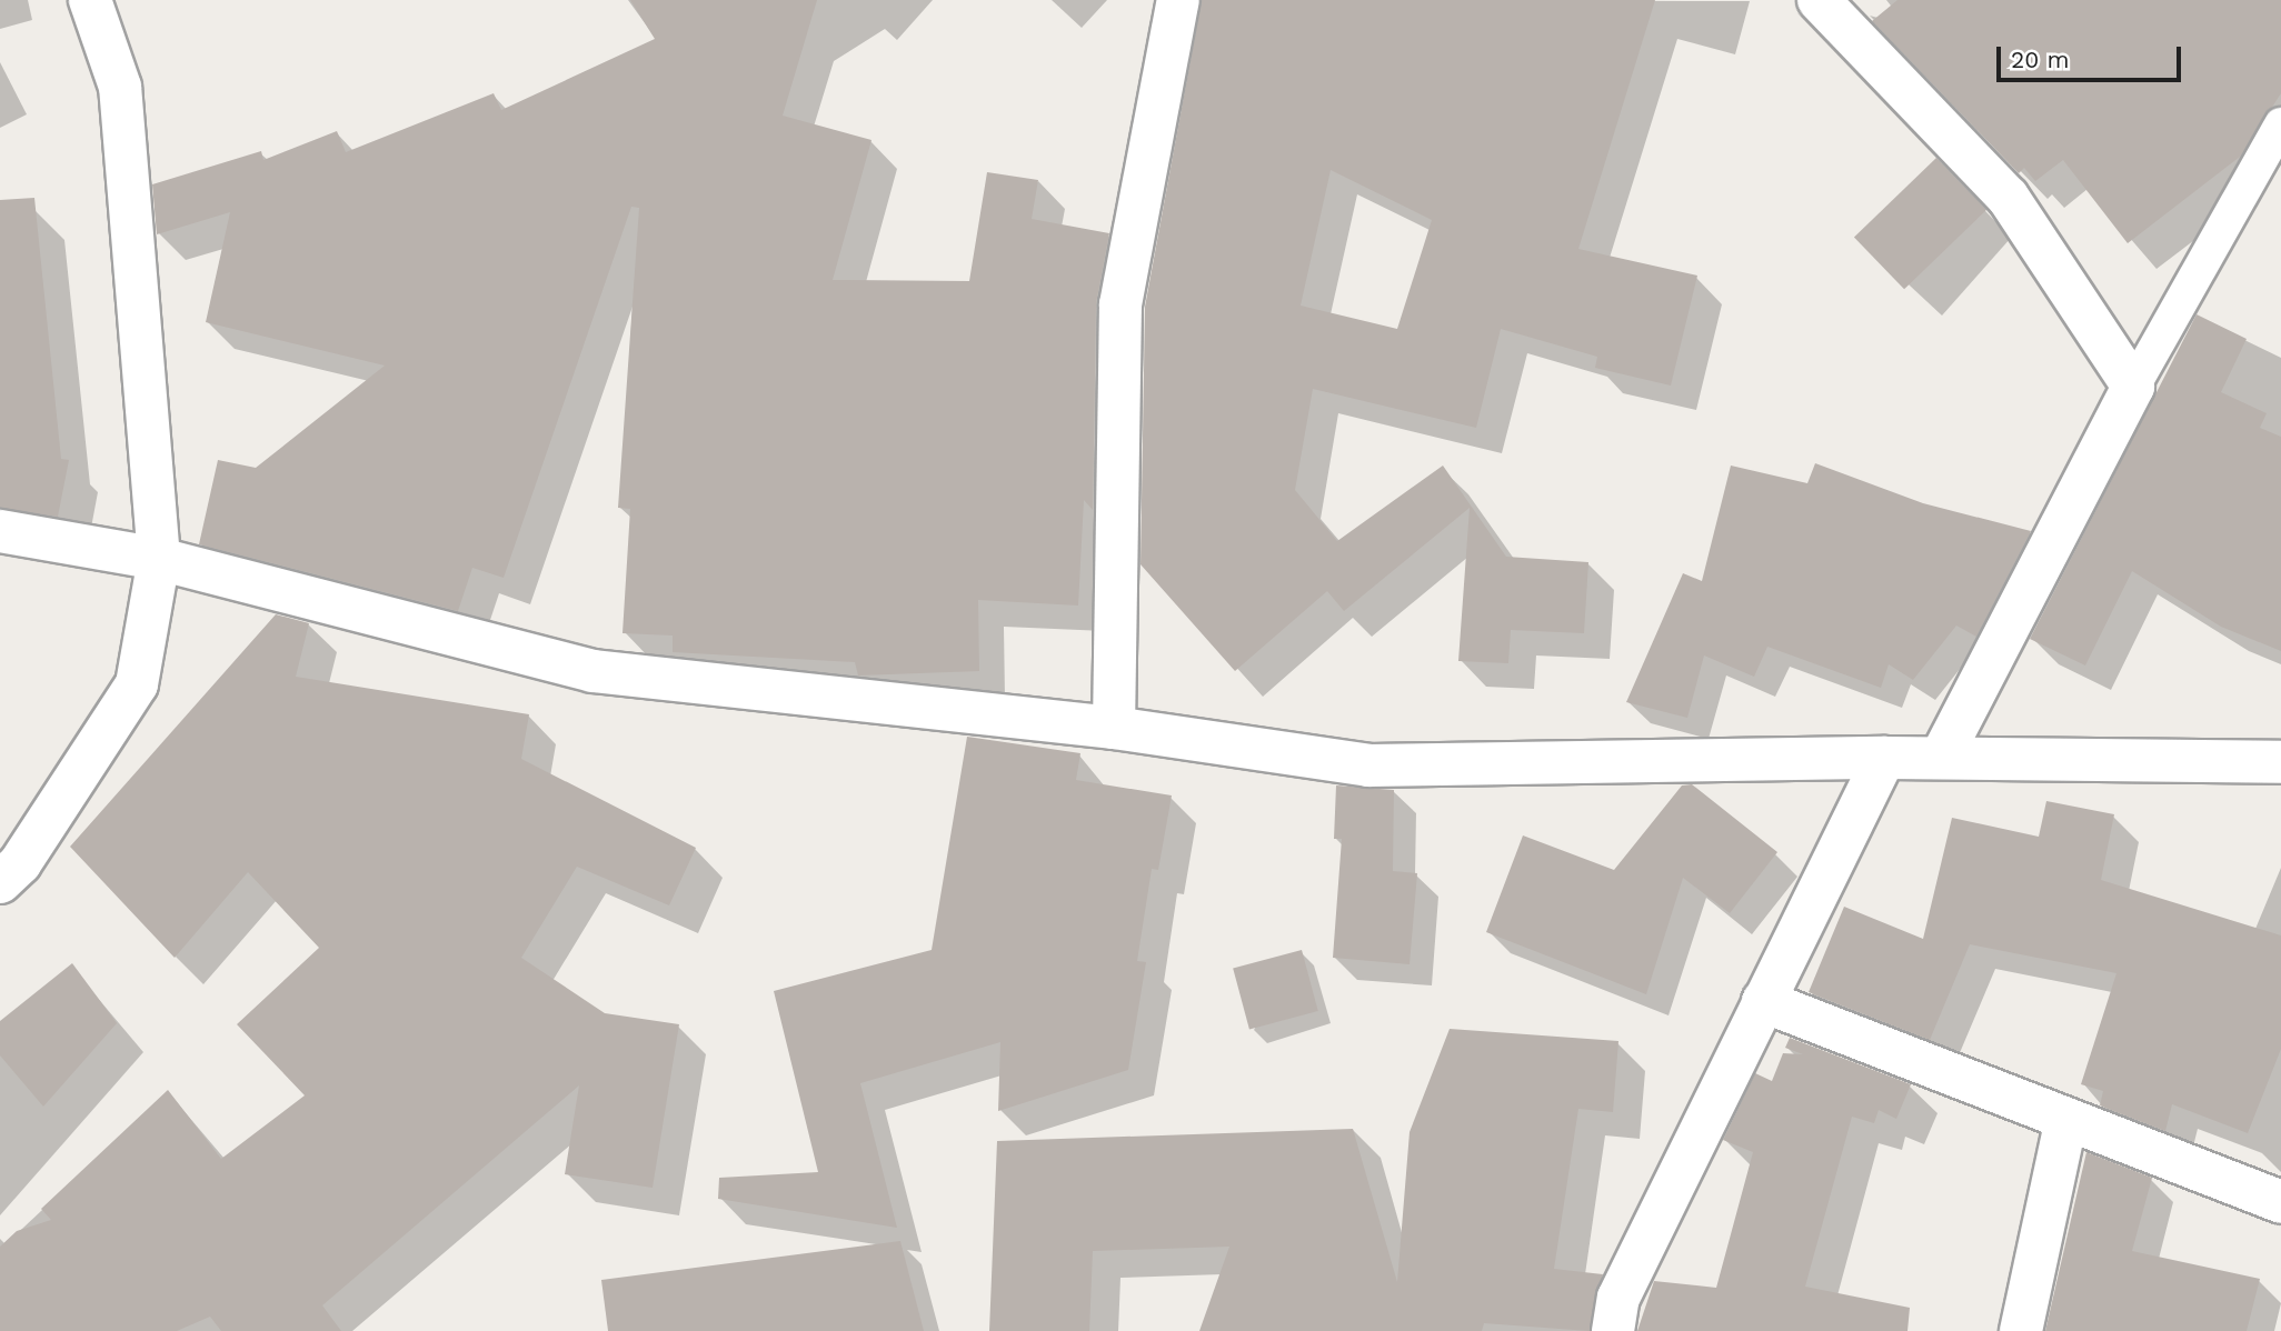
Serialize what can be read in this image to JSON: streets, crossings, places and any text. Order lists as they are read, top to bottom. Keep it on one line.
{"scale_bar":"20 m"}
